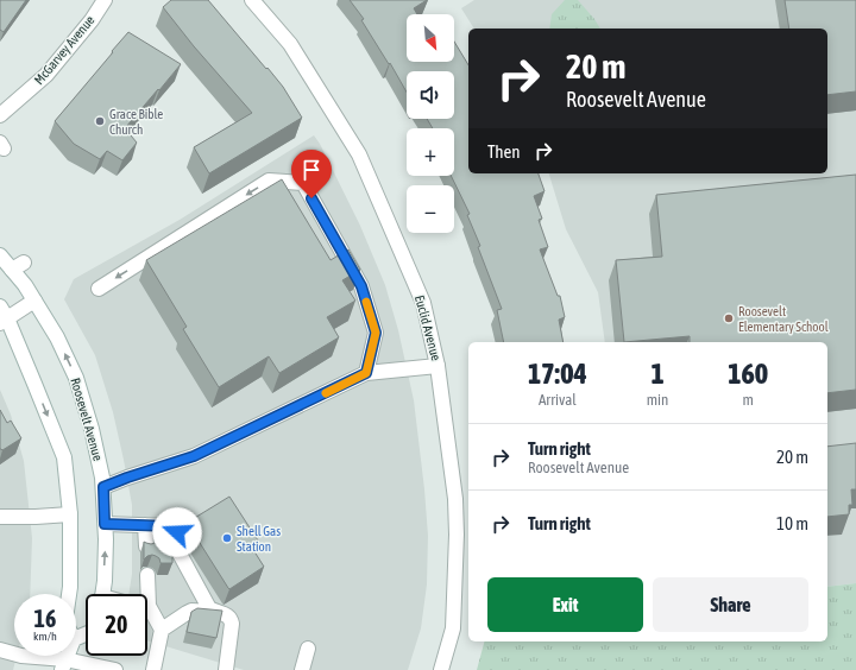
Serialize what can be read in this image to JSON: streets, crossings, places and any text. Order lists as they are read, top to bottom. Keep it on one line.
{"streets":{"street":["McGarvey Avenue","Euclid Avenue","Roosevelt Avenue"]},"places":["Grace Bible Church","Roosevelt Elementary School","Shell Gas Station"],"north":"bottom right","page":{"map_buttons":["+","−"],"turn":["20 m","Roosevelt Avenue"],"then":"Then","eta":["17:04","Arrival","1","min","160","m"],"list":[{"name":"Turn right","note":"Roosevelt Avenue","value":"20 m"},{"name":"Turn right","value":"10 m"}],"buttons":["Exit","Share"],"speed":"16 km/h","limit":"20"}}
